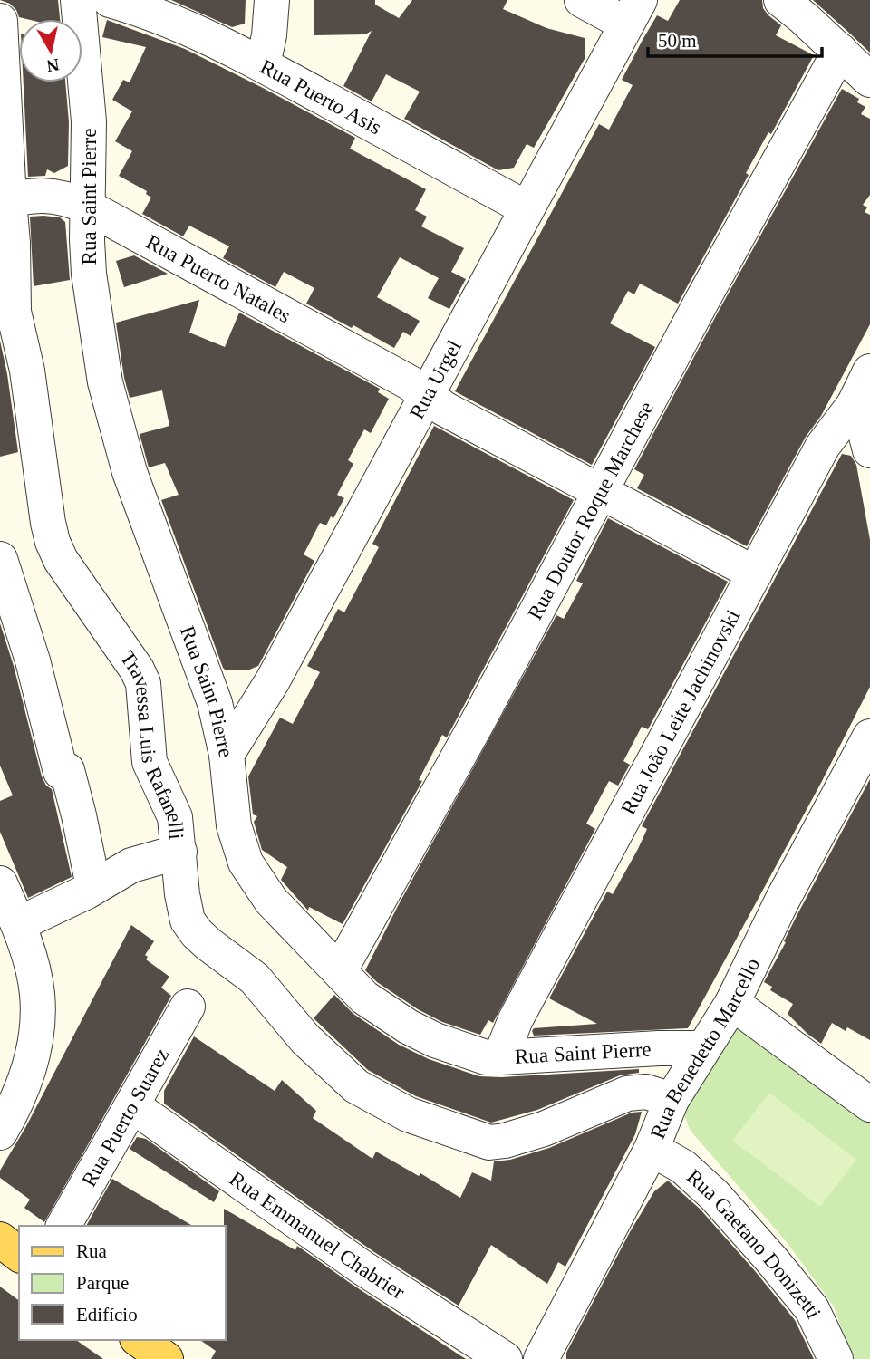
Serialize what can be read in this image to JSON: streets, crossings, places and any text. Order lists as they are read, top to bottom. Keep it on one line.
{"streets":{"street":["Rua Puerto Asis","Rua Saint Pierre","Rua Puerto Natales","Rua Urgel","Rua Doutor Roque Marchese","Rua João Leite Jachinovski","Travessa Luis Rafanelli","Rua Benedetto Marcello","Rua Puerto Suarez","Rua Emmanuel Chabrier","Rua Gaetano Donizetti"]},"crossings":[["Rua Puerto Asis","Rua Urgel"],["Rua Saint Pierre","Rua Puerto Natales"],["Rua Saint Pierre","Rua Urgel"],["Rua Saint Pierre","Rua Doutor Roque Marchese"],["Rua Saint Pierre","Rua João Leite Jachinovski"],["Rua Saint Pierre","Rua Benedetto Marcello"],["Rua Puerto Natales","Rua Urgel"],["Rua Puerto Natales","Rua Doutor Roque Marchese"],["Rua Puerto Natales","Rua João Leite Jachinovski"],["Rua Puerto Natales","Travessa Luis Rafanelli"],["Travessa Luis Rafanelli","Rua Benedetto Marcello"],["Rua Benedetto Marcello","Rua Gaetano Donizetti"],["Rua Puerto Suarez","Rua Emmanuel Chabrier"]],"legend":["Rua","Parque","Edifício"],"scale_bar":"50 m","north":"bottom"}
